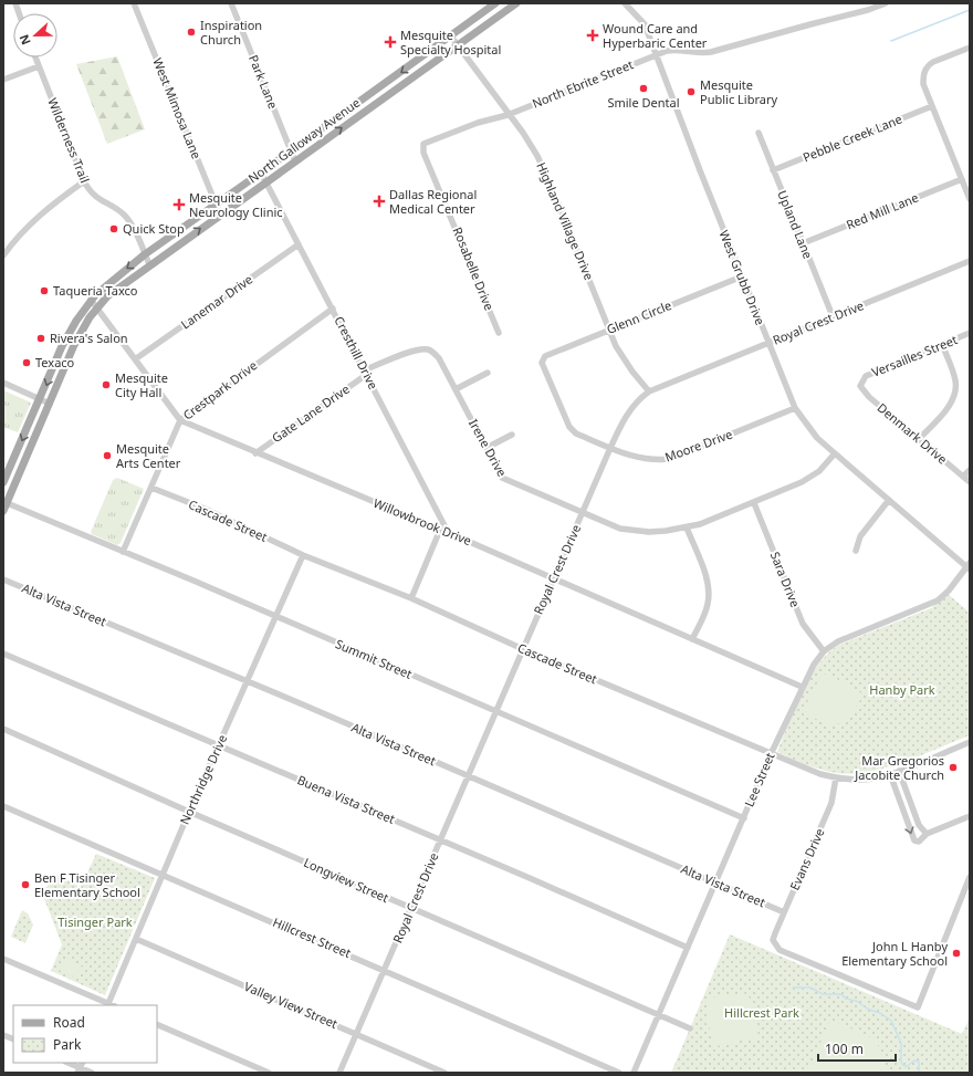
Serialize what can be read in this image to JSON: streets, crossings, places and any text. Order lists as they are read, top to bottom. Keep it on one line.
{"streets":{"main road":["North Galloway Avenue"],"street":["Park Lane","North Ebrite Street","West Mimosa Lane","Pebble Creek Lane","Wilderness Trail","Red Mill Lane","Highland Village Drive","Upland Lane","Rosabelle Drive","West Grubb Drive","Lanemar Drive","Glenn Circle","Royal Crest Drive","Cresthill Drive","Versailles Street","Crestpark Drive","Gate Lane Drive","Denmark Drive","Moore Drive","Irene Drive","Cascade Street","Willowbrook Drive","Sara Drive","Alta Vista Street","Summit Street","Northridge Drive","Lee Street","Buena Vista Street","Evans Drive","Longview Street","Hillcrest Street","Valley View Street"]},"crossings":[["Park Lane","North Galloway Avenue"],["North Ebrite Street","Highland Village Drive"],["North Ebrite Street","Rosabelle Drive"],["North Ebrite Street","West Grubb Drive"],["West Mimosa Lane","North Galloway Avenue"],["Pebble Creek Lane","Upland Lane"],["Wilderness Trail","North Galloway Avenue"],["North Galloway Avenue","Highland Village Drive"],["North Galloway Avenue","Cresthill Drive"],["North Galloway Avenue","Willowbrook Drive"],["North Galloway Avenue","Summit Street"],["Red Mill Lane","Upland Lane"],["Highland Village Drive","Glenn Circle"],["Highland Village Drive","Royal Crest Drive"],["Upland Lane","Royal Crest Drive"],["West Grubb Drive","Glenn Circle"],["West Grubb Drive","Royal Crest Drive"],["West Grubb Drive","Moore Drive"],["West Grubb Drive","Irene Drive"],["West Grubb Drive","Lee Street"],["Lanemar Drive","Cresthill Drive"],["Lanemar Drive","Willowbrook Drive"],["Glenn Circle","Moore Drive"],["Royal Crest Drive","Moore Drive"],["Royal Crest Drive","Irene Drive"],["Royal Crest Drive","Cascade Street"],["Royal Crest Drive","Willowbrook Drive"],["Royal Crest Drive","Alta Vista Street"],["Royal Crest Drive","Summit Street"],["Royal Crest Drive","Buena Vista Street"],["Royal Crest Drive","Longview Street"],["Royal Crest Drive","Hillcrest Street"],["Royal Crest Drive","Valley View Street"],["Cresthill Drive","Crestpark Drive"],["Cresthill Drive","Gate Lane Drive"],["Cresthill Drive","Willowbrook Drive"],["Versailles Street","Denmark Drive"],["Crestpark Drive","Cascade Street"],["Crestpark Drive","Willowbrook Drive"],["Crestpark Drive","Summit Street"],["Gate Lane Drive","Irene Drive"],["Gate Lane Drive","Willowbrook Drive"],["Irene Drive","Sara Drive"],["Cascade Street","Northridge Drive"],["Cascade Street","Lee Street"],["Cascade Street","Evans Drive"],["Willowbrook Drive","Lee Street"],["Sara Drive","Lee Street"],["Alta Vista Street","Northridge Drive"],["Alta Vista Street","Lee Street"],["Alta Vista Street","Evans Drive"],["Summit Street","Northridge Drive"],["Summit Street","Lee Street"],["Northridge Drive","Buena Vista Street"],["Northridge Drive","Longview Street"],["Northridge Drive","Hillcrest Street"],["Northridge Drive","Valley View Street"],["Lee Street","Buena Vista Street"],["Lee Street","Longview Street"]],"parks":["Hanby Park","Tisinger Park","Hillcrest Park"],"places":{"other":["Inspiration Church","Smile Dental","Mesquite Public Library","Quick Stop","Taqueria Taxco","Rivera's Salon","Texaco","Mesquite City Hall","Mesquite Arts Center","Mar Gregorios Jacobite Church","Ben F Tisinger Elementary School","John L Hanby Elementary School"],"health":["Wound Care and Hyperbaric Center","Mesquite Specialty Hospital","Dallas Regional Medical Center","Mesquite Neurology Clinic"]},"legend":["Road","Park"],"scale_bar":"100 m","north":"left"}
